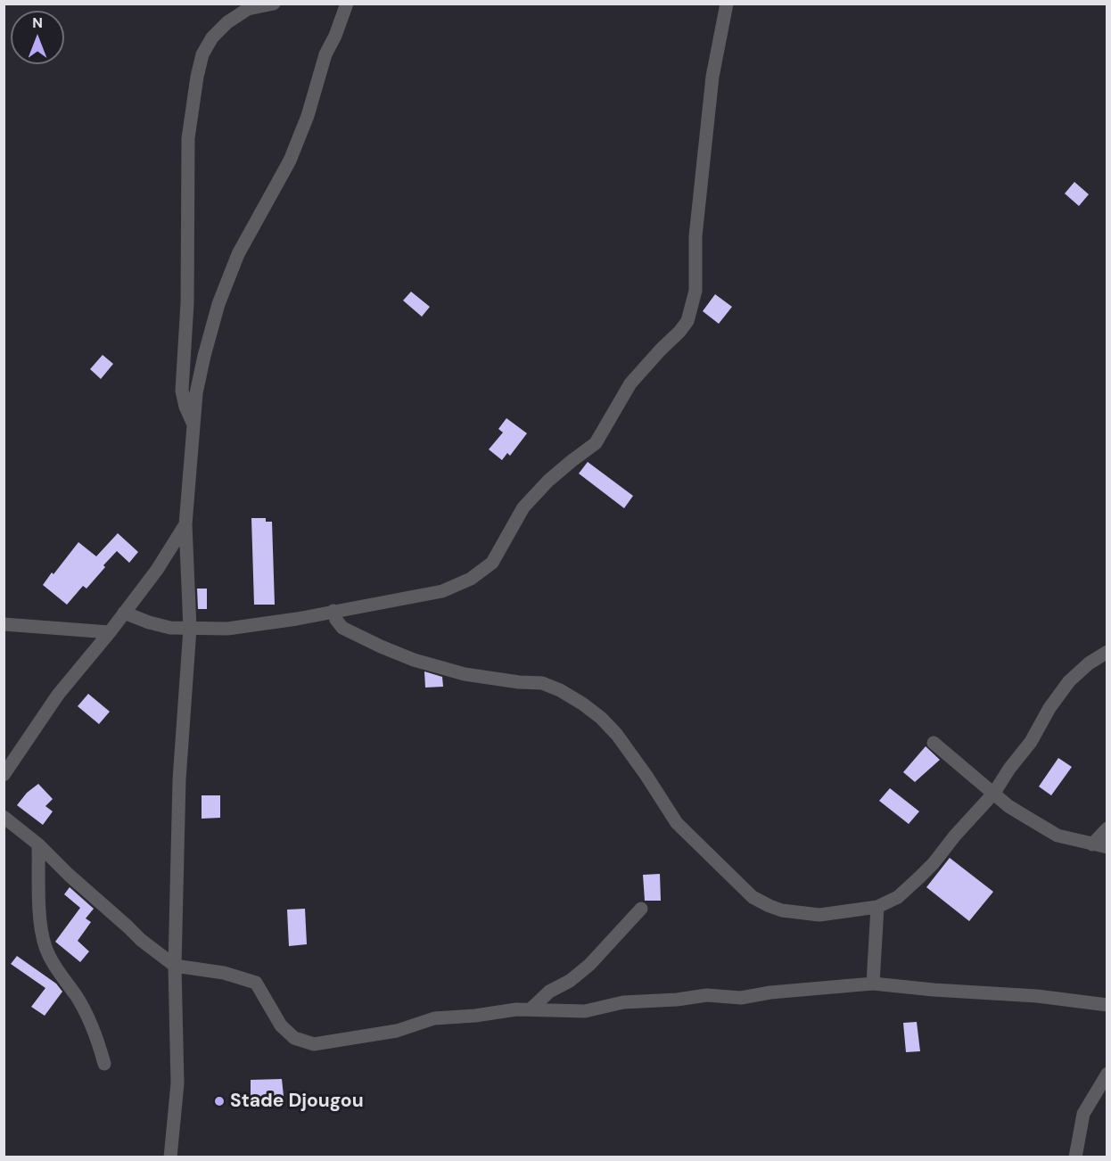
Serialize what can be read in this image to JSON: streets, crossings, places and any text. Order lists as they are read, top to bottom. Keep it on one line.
{"places":["Stade Djougou"],"north":"top"}
